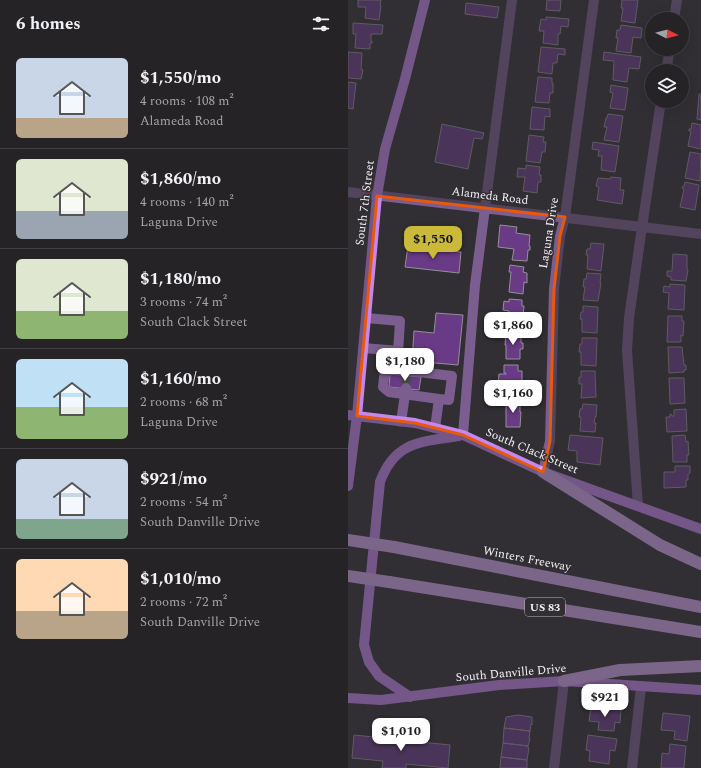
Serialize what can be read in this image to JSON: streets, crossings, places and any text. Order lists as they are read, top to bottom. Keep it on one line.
{"streets":{"highway":["Winters Freeway","US 83"],"main road":["South 7th Street","South Clack Street","South Danville Drive"],"street":["Alameda Road","Laguna Drive"]},"crossings":[["Alameda Road","South 7th Street"],["Alameda Road","Laguna Drive"],["South 7th Street","South Clack Street"],["Laguna Drive","South Clack Street"]],"north":"right","page":{"heading":"6 homes","list":[{"name":"$1,550/mo","note":"4 rooms · 108 m² · Alameda Road"},{"name":"$1,860/mo","note":"4 rooms · 140 m² · Laguna Drive"},{"name":"$1,180/mo","note":"3 rooms · 74 m² · South Clack Street"},{"name":"$1,160/mo","note":"2 rooms · 68 m² · Laguna Drive"},{"name":"$921/mo","note":"2 rooms · 54 m² · South Danville Drive"},{"name":"$1,010/mo","note":"2 rooms · 72 m² · South Danville Drive"}],"price":["$1,550","$1,860","$1,180","$1,160","$921","$1,010"]}}
